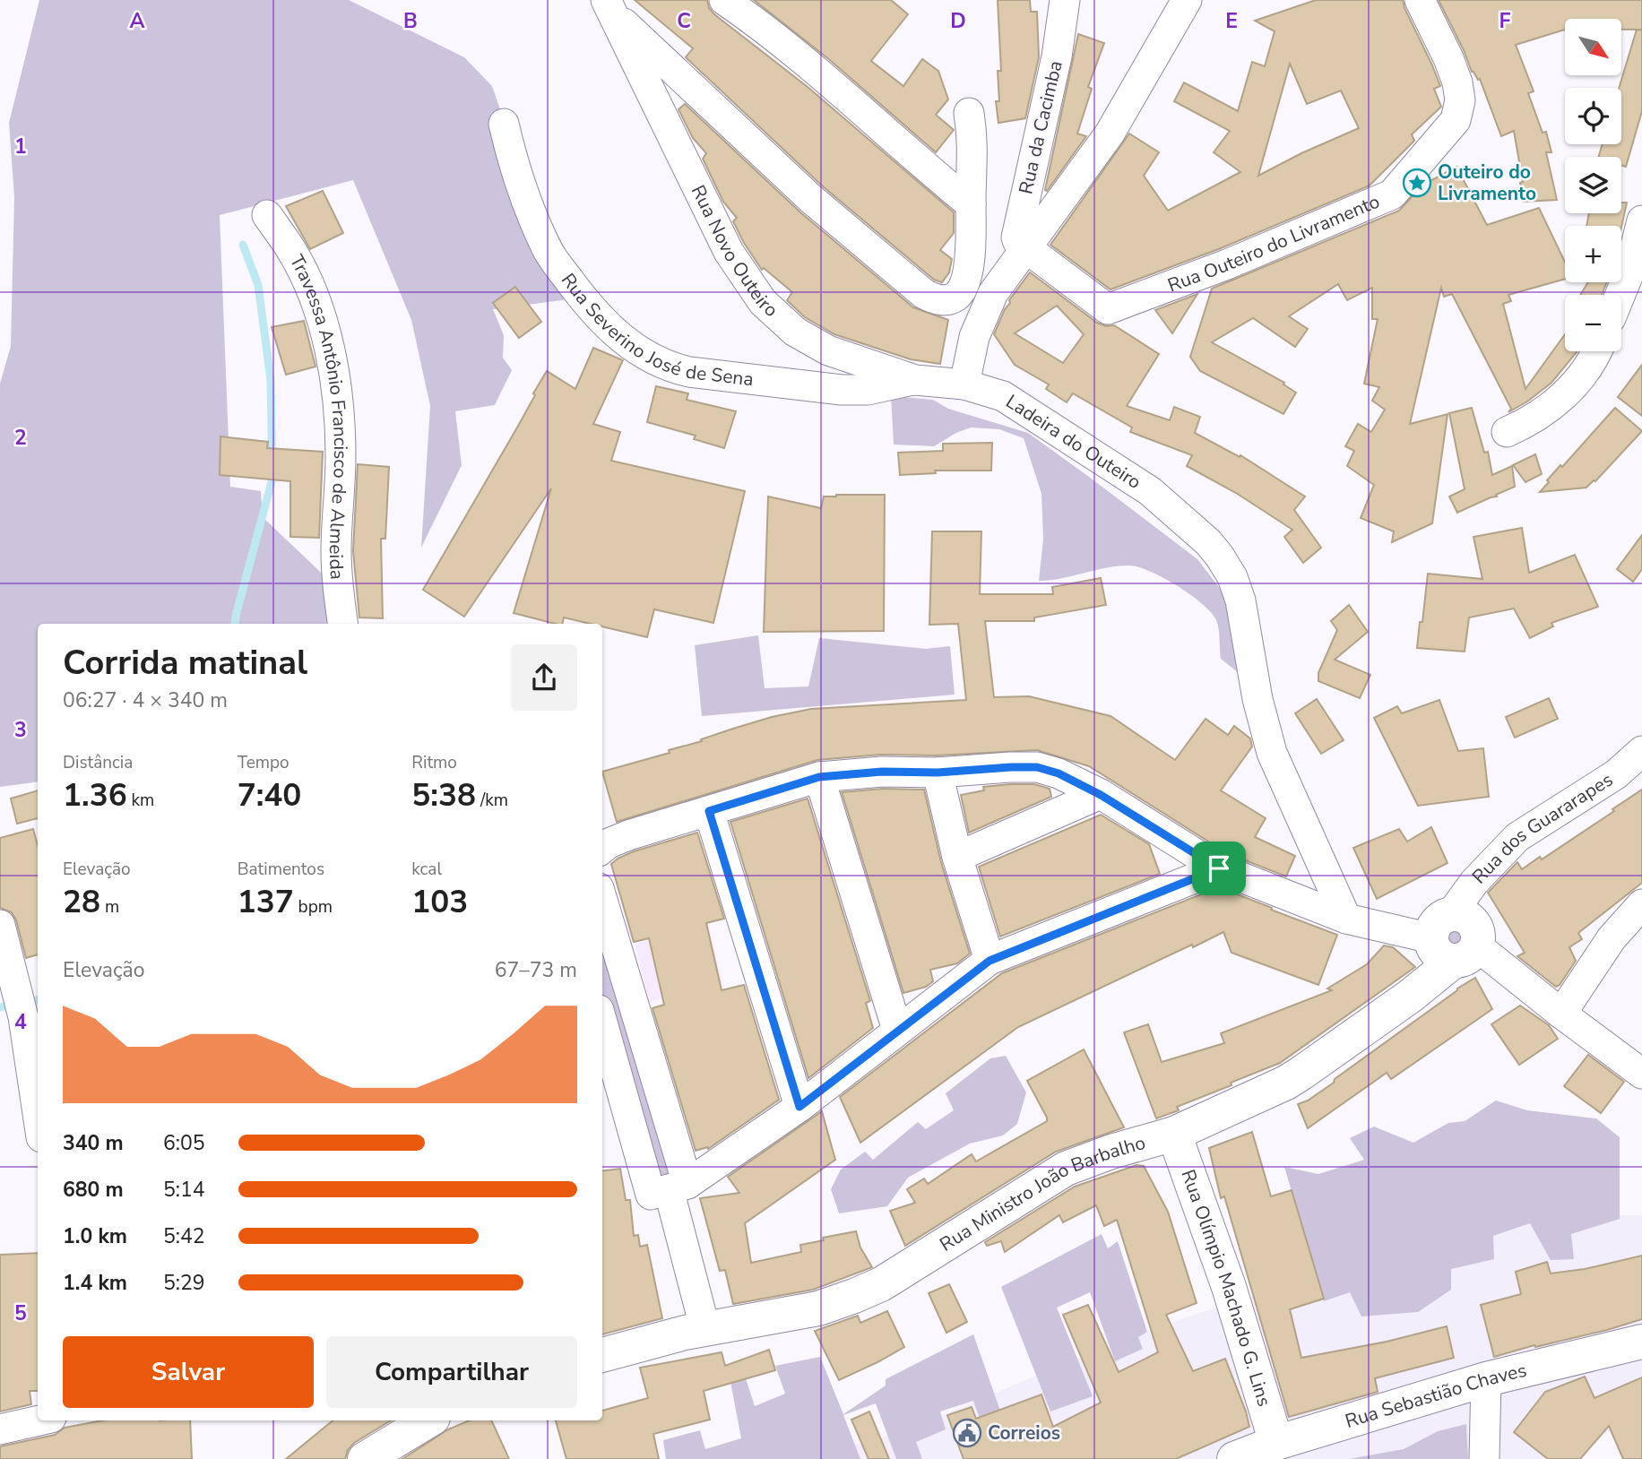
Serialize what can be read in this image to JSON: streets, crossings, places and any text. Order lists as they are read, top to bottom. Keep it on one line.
{"streets":{"main road":["Rua Ministro João Barbalho","Rua Olímpio Machado G. Lins","Rua Sebastião Chaves"],"street":["Rua da Cacimba","Rua Outeiro do Livramento","Rua Novo Outeiro","Rua Severino José de Sena","Travessa Antônio Francisco de Almeida","Ladeira do Outeiro","Rua dos Guararapes"]},"crossings":[["Rua da Cacimba","Rua Outeiro do Livramento"],["Rua Novo Outeiro","Rua Severino José de Sena"],["Rua Novo Outeiro","Ladeira do Outeiro"],["Rua dos Guararapes","Rua Ministro João Barbalho"],["Rua Ministro João Barbalho","Rua Olímpio Machado G. Lins"],["Rua Olímpio Machado G. Lins","Rua Sebastião Chaves"]],"places":{"place":["Outeiro do Livramento"],"public building":["Correios"]},"north":"bottom right","page":{"map_buttons":["+","−"],"heading":["Corrida matinal","06:27 · 4 × 340 m"],"stats":[["Distância","1.36 km"],["Tempo","7:40"],["Ritmo","5:38 /km"],["Elevação","28 m"],["Batimentos","137 bpm"],["kcal","103"]],"chart":["Elevação","67–73 m"],"list":[{"name":"340 m","note":"6:05"},{"name":"680 m","note":"5:14"},{"name":"1.0 km","note":"5:42"},{"name":"1.4 km","note":"5:29"}],"buttons":["Salvar","Compartilhar"]},"grid":{"columns":["A","B","C","D","E","F"],"rows":["1","2","3","4","5"]}}
